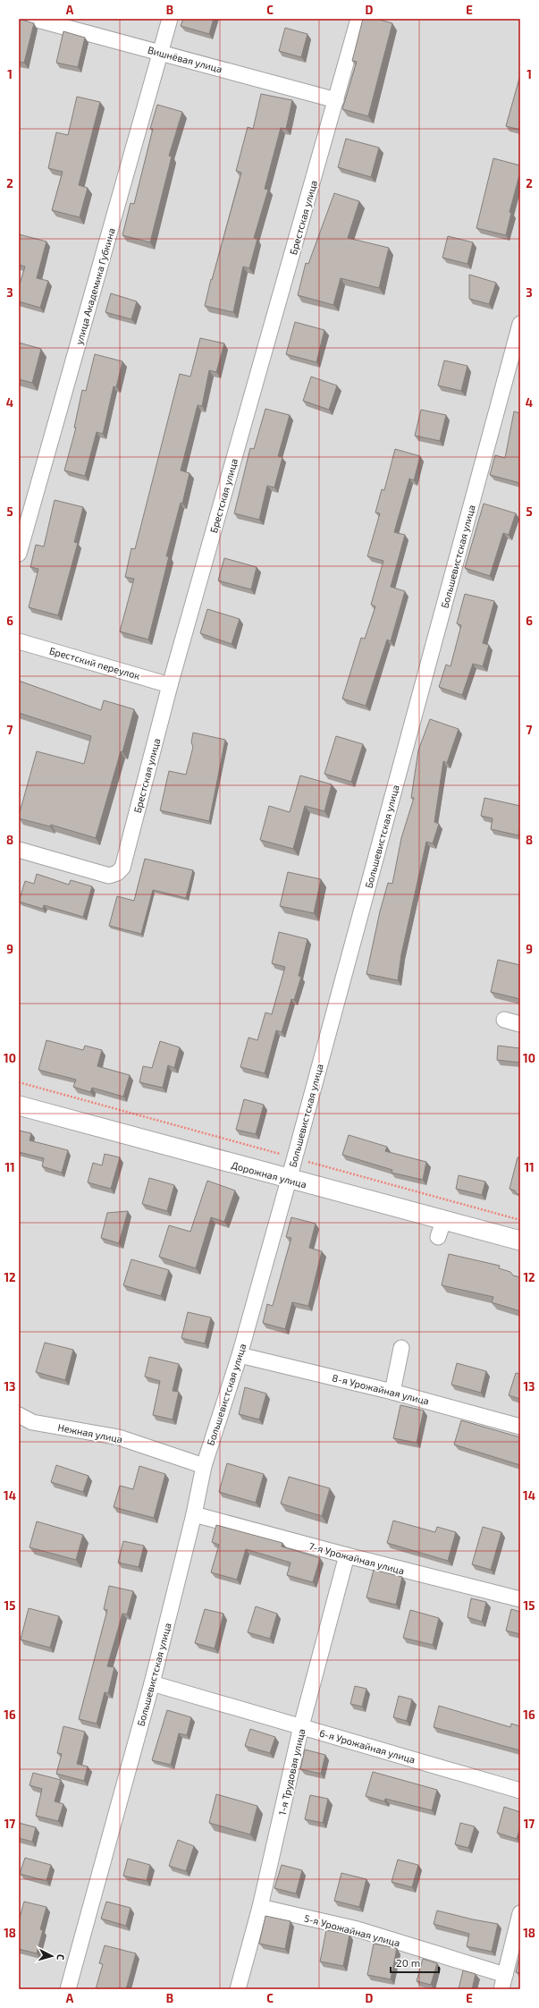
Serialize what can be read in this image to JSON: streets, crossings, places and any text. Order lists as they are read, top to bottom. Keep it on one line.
{"streets":{"street":["Вишнёвая улица","Брестская улица","улица Академика Губкина","Большевистская улица","Брестский переулок","Дорожная улица","8-я Урожайная улица","Нежная улица","7-я Урожайная улица","6-я Урожайная улица","1-я Трудовая улица","5-я Урожайная улица"]},"crossings":[["Вишнёвая улица","Брестская улица"],["Вишнёвая улица","улица Академика Губкина"],["Брестская улица","Брестский переулок"],["Большевистская улица","Дорожная улица"],["Большевистская улица","8-я Урожайная улица"],["Большевистская улица","Нежная улица"],["Большевистская улица","7-я Урожайная улица"],["Большевистская улица","6-я Урожайная улица"],["7-я Урожайная улица","1-я Трудовая улица"],["6-я Урожайная улица","1-я Трудовая улица"],["1-я Трудовая улица","5-я Урожайная улица"]],"scale_bar":"20 m","north":"right","grid":{"columns":["A","B","C","D","E"],"rows":["1","2","3","4","5","6","7","8","9","10","11","12","13","14","15","16","17","18"]}}
